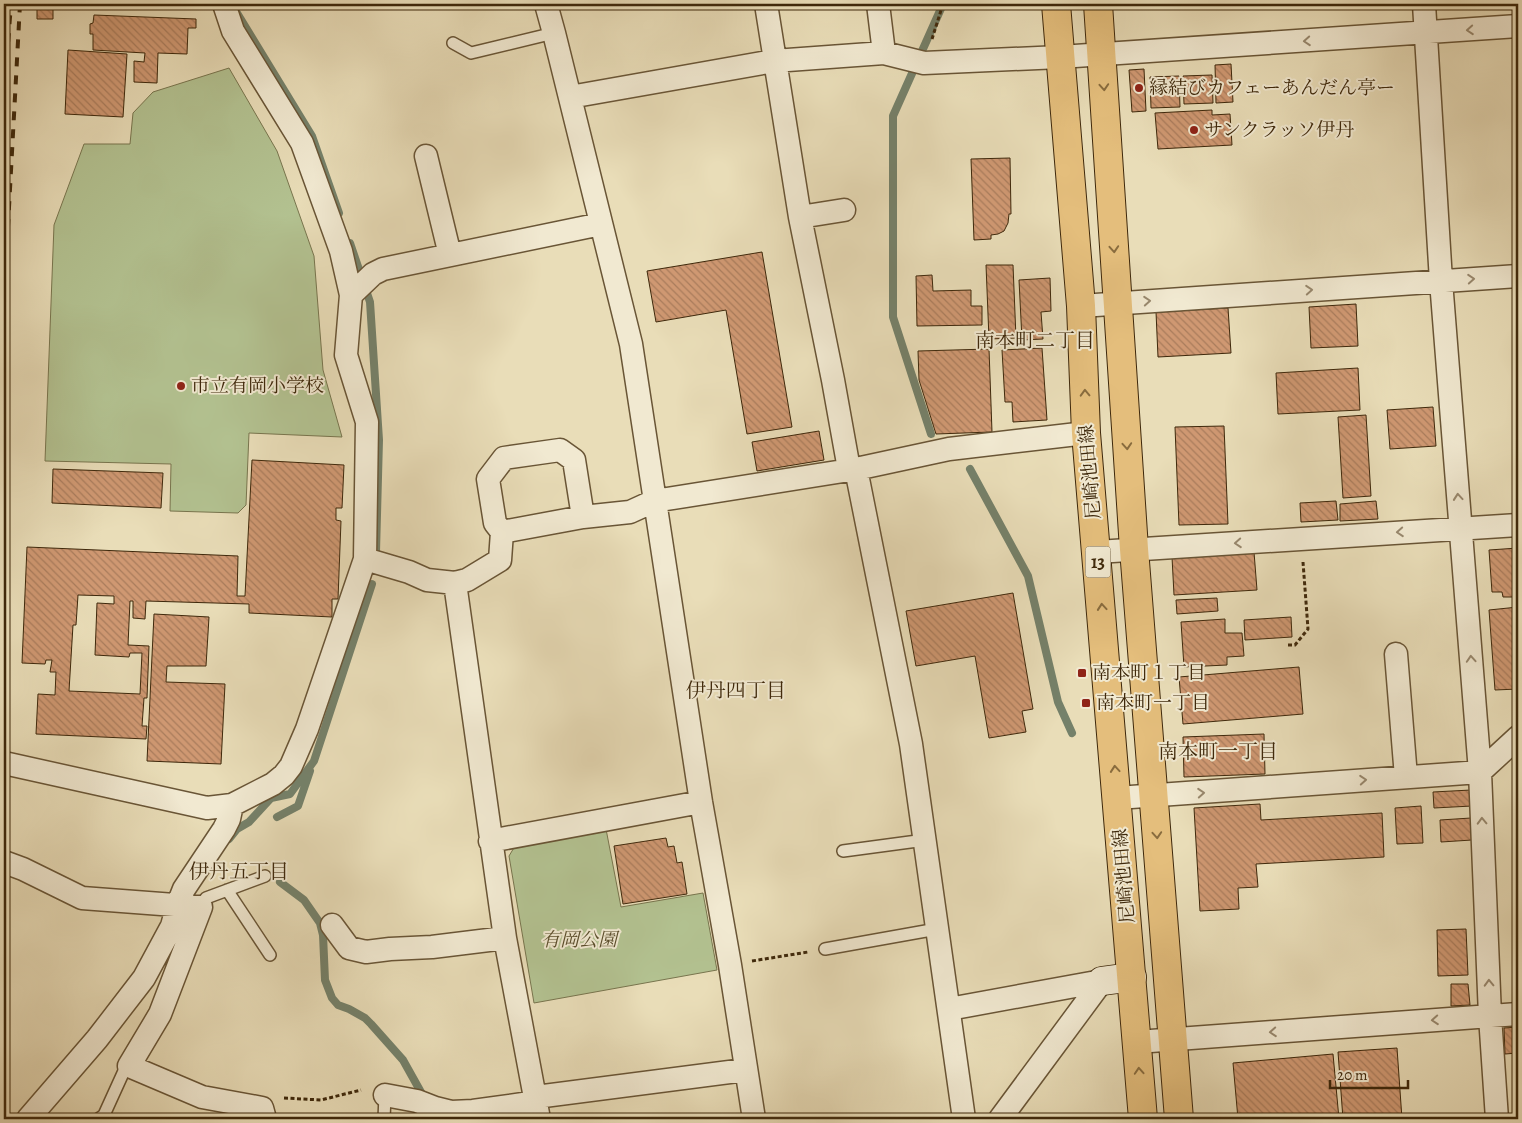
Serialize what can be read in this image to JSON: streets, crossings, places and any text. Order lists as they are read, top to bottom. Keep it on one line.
{"streets":{"main road":["尼崎池田線","13"]},"districts":["南本町二丁目","伊丹四丁目","南本町一丁目","伊丹五丁目"],"parks":["有岡公園"],"places":{"other":["縁結びカフェーあんだん亭ー","サンクラッソ伊丹","市立有岡小学校"],"transit":["南本町１丁目","南本町一丁目"]},"scale_bar":"20 m"}
